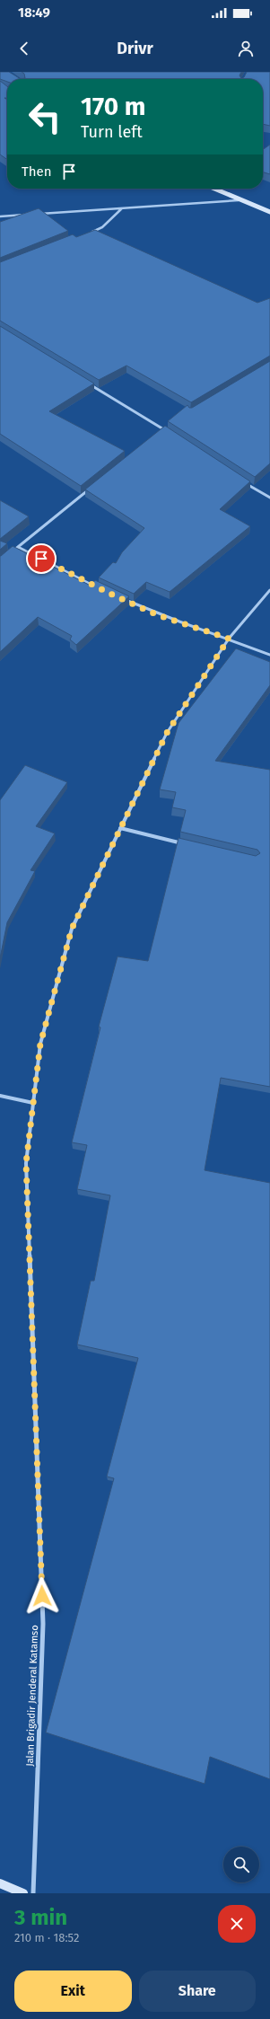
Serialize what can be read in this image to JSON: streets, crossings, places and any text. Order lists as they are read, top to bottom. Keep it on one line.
{"streets":{"street":["Jalan Brigadir Jenderal Katamso"]},"page":{"status":"18:49","header":"Drivr","turn":["170 m","Turn left"],"then":"Then","heading":["3 min","210 m · 18:52"],"buttons":["Exit","Share"]}}
